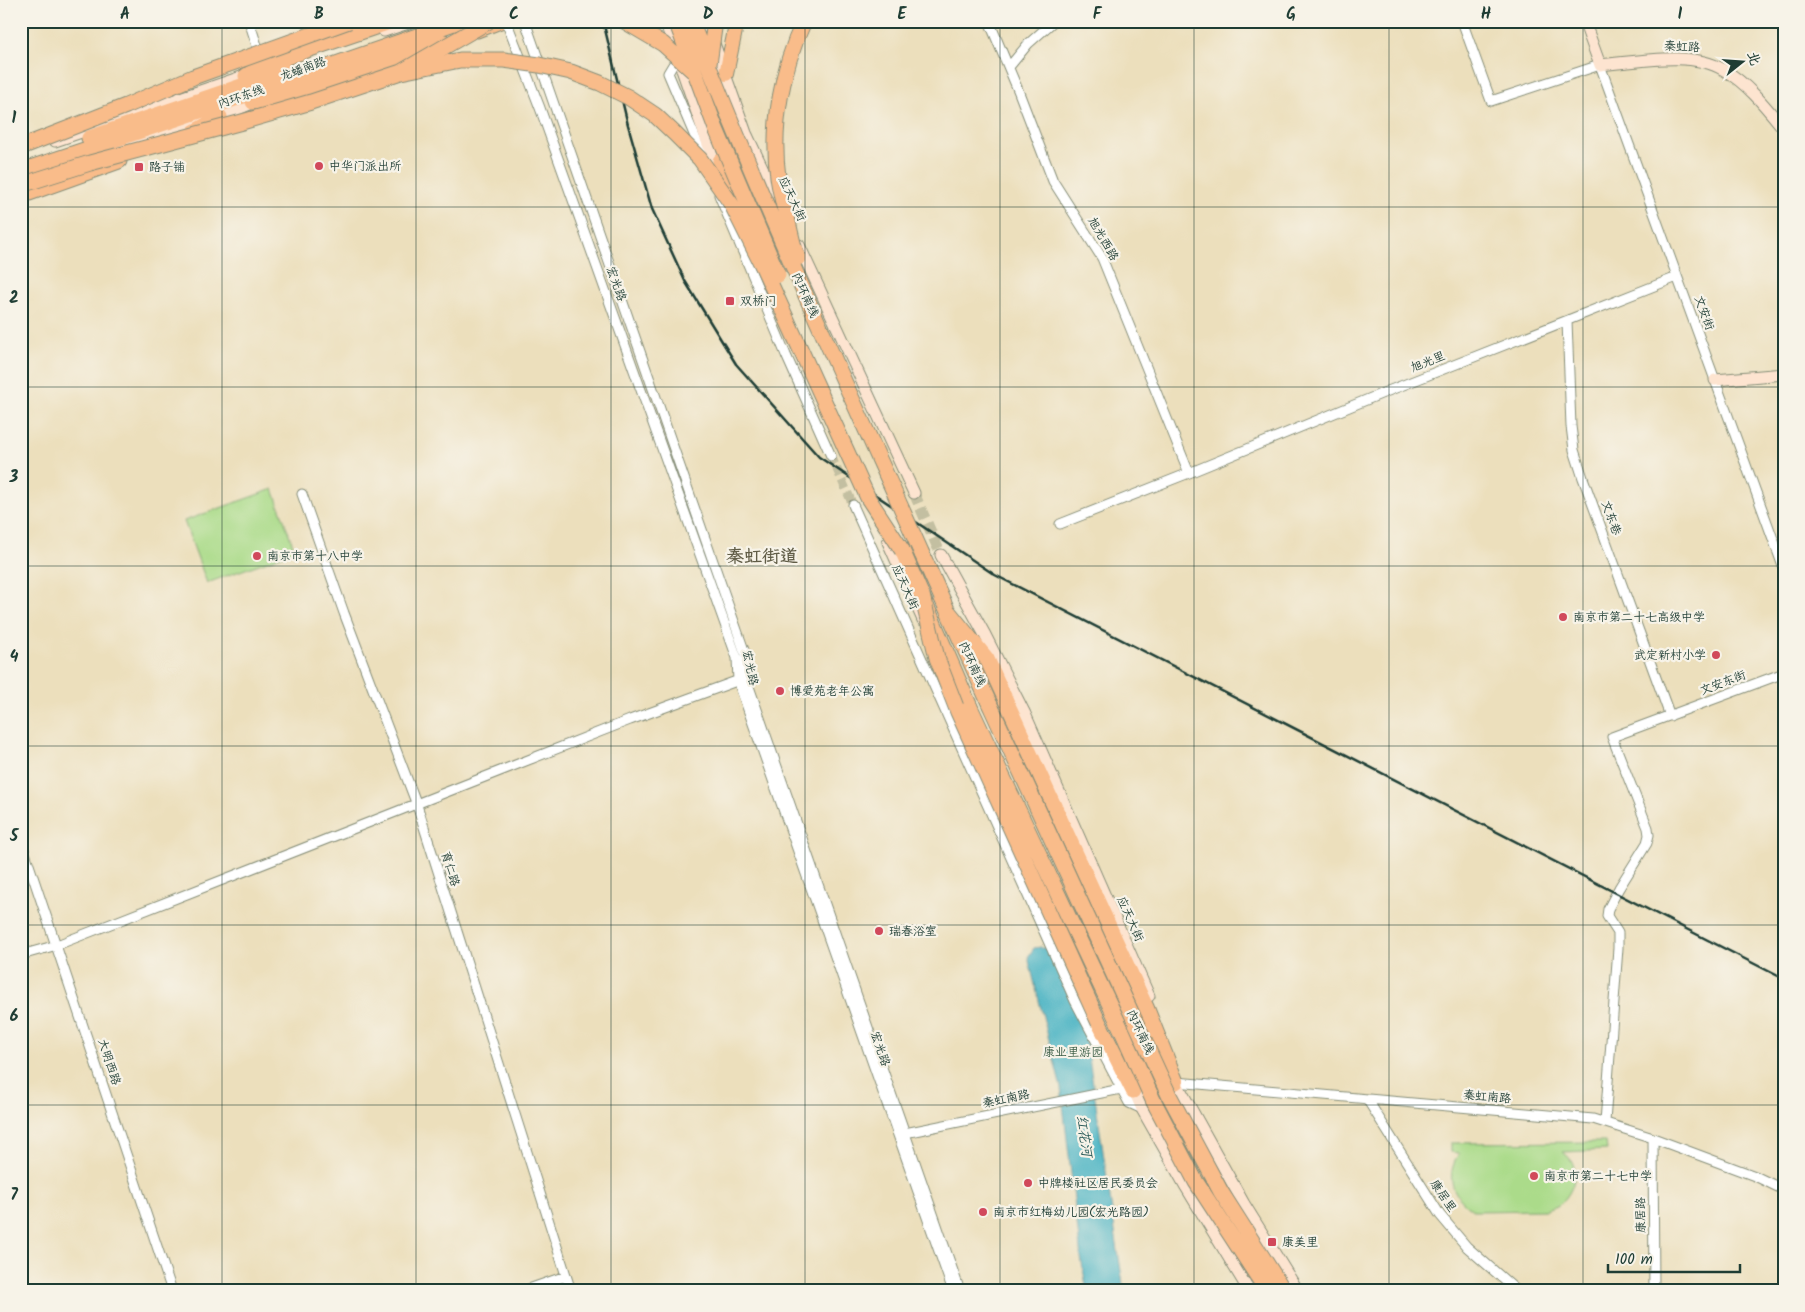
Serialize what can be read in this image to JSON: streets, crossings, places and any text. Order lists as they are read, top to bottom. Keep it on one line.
{"streets":{"highway":["内环东线","内环南线"],"street":["秦虹路","龙蟠南路","应天大街","旭光西路","宏光路","文安街","旭光里","文东巷","文安东街","育仁路","大明西路","秦虹南路","康居里","康居路"]},"crossings":[["秦虹路","文安街"],["龙蟠南路","内环东线"],["应天大街","秦虹南路"],["旭光西路","旭光里"],["宏光路","秦虹南路"],["文安街","旭光里"],["旭光里","文东巷"],["文东巷","文安东街"],["文安东街","秦虹南路"],["秦虹南路","康居里"],["秦虹南路","康居路"]],"districts":["秦虹街道"],"water":["红花河"],"parks":["康业里游园"],"places":{"other":["中华门派出所","南京市第十八中学","南京市第二十七高级中学","武定新村小学","博爱苑老年公寓","瑞春浴室","南京市第二十七中学","中牌楼社区居民委员会","南京市红梅幼儿园(宏光路园)"],"transit":["路子铺","双桥门","康美里"]},"scale_bar":"100 m","north":"right","grid":{"columns":["A","B","C","D","E","F","G","H","I"],"rows":["1","2","3","4","5","6","7"]}}
